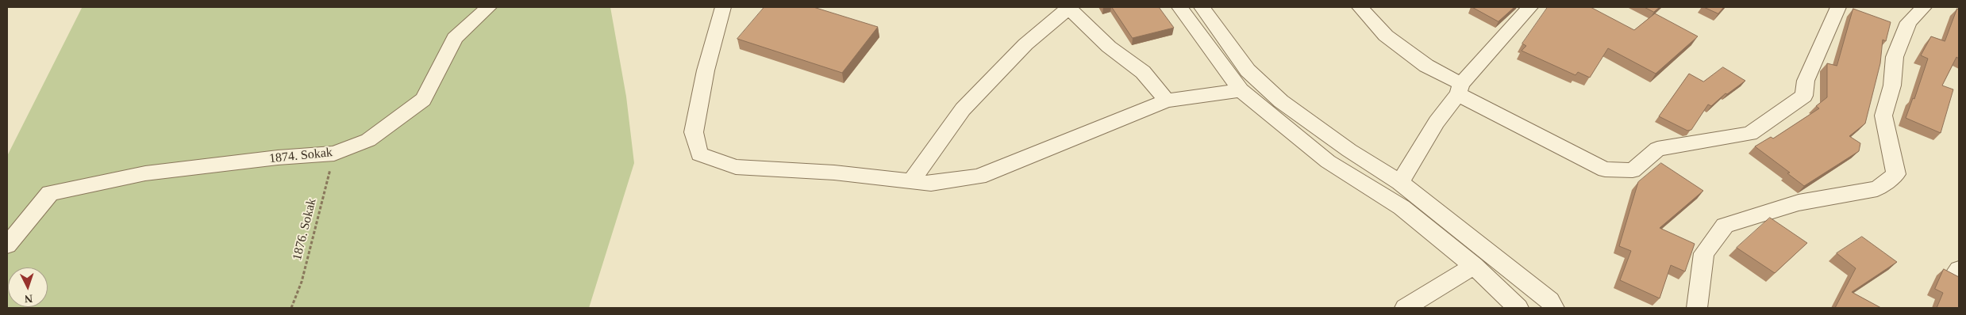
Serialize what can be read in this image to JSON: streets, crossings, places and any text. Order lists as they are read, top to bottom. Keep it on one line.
{"streets":{"street":["1874. Sokak"],"path":["1876. Sokak"]},"crossings":[["1874. Sokak","1876. Sokak"]],"north":"bottom"}
